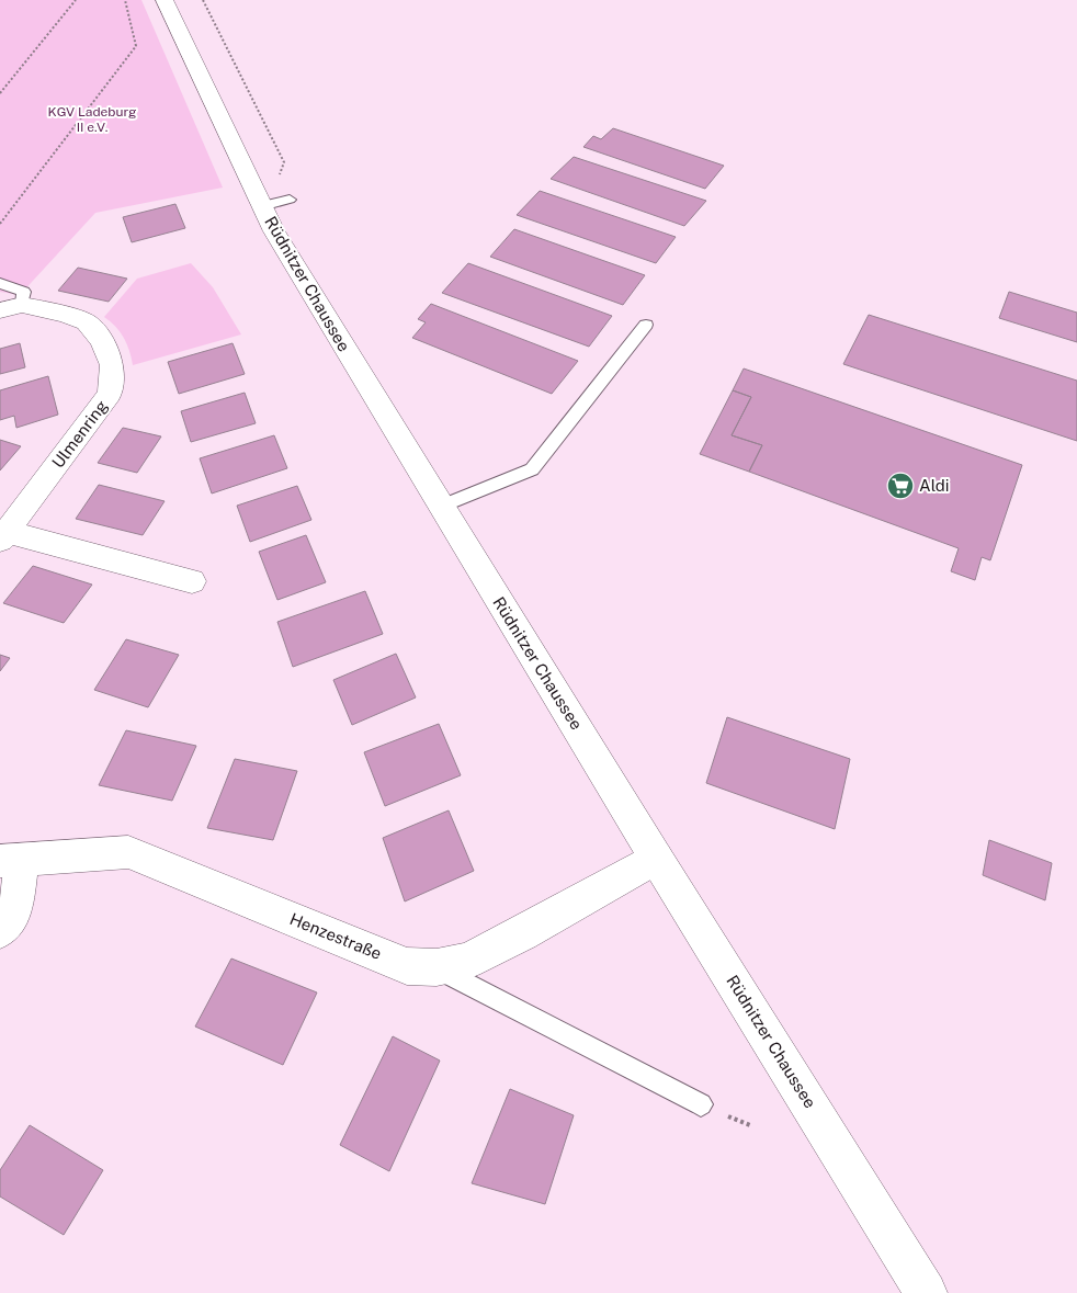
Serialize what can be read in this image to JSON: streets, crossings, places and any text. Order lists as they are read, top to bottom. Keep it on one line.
{"streets":{"main road":["Rüdnitzer Chaussee","Ulmenring","Henzestraße"]},"crossings":[["Rüdnitzer Chaussee","Henzestraße"]],"parks":["KGV Ladeburg II e.V."],"places":{"supermarket":["Aldi"]}}
